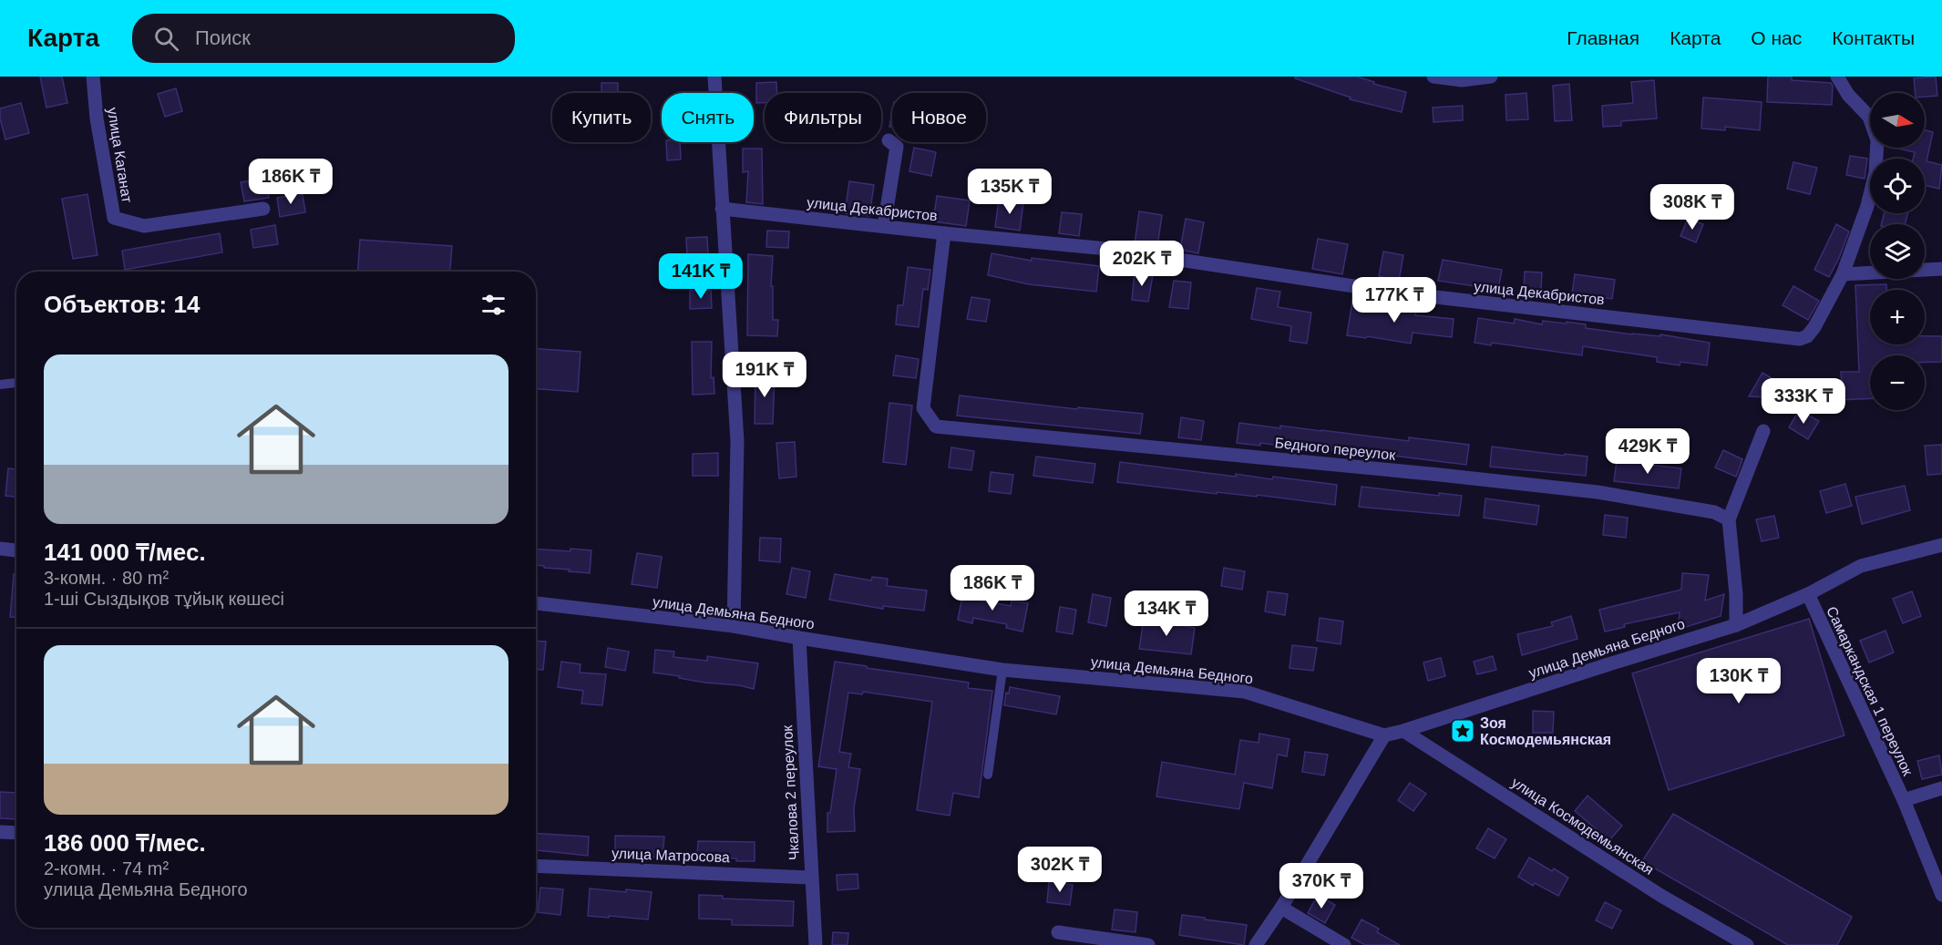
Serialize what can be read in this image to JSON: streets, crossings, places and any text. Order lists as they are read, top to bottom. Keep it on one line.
{"streets":{"street":["улица Каганат","улица Декабристов","Бедного переулок","улица Демьяна Бедного","Самаркандская 1 переулок","Чкалова 2 переулок","улица Космодемьянская","улица Матросова"]},"crossings":[["улица Декабристов","Бедного переулок"],["улица Демьяна Бедного","Самаркандская 1 переулок"],["улица Демьяна Бедного","Чкалова 2 переулок"],["улица Демьяна Бедного","улица Космодемьянская"],["Чкалова 2 переулок","улица Матросова"]],"places":{"place":["Зоя Космодемьянская"]},"north":"right","page":{"header":"Карта","search":"Поиск","nav":["Главная","Карта","О нас","Контакты"],"map_buttons":["+","−"],"chip":["Купить","Снять","Фильтры","Новое"],"price":["186K ₸","135K ₸","308K ₸","202K ₸","141K ₸","177K ₸","191K ₸","333K ₸","429K ₸","186K ₸","134K ₸","130K ₸","302K ₸","370K ₸"],"heading":"Объектов: 14","list":[{"name":"141 000 ₸/мес.","note":"3-комн. · 80 m² · 1-ші Сыздықов тұйық көшесі"},{"name":"186 000 ₸/мес.","note":"2-комн. · 74 m² · улица Демьяна Бедного"}]}}
